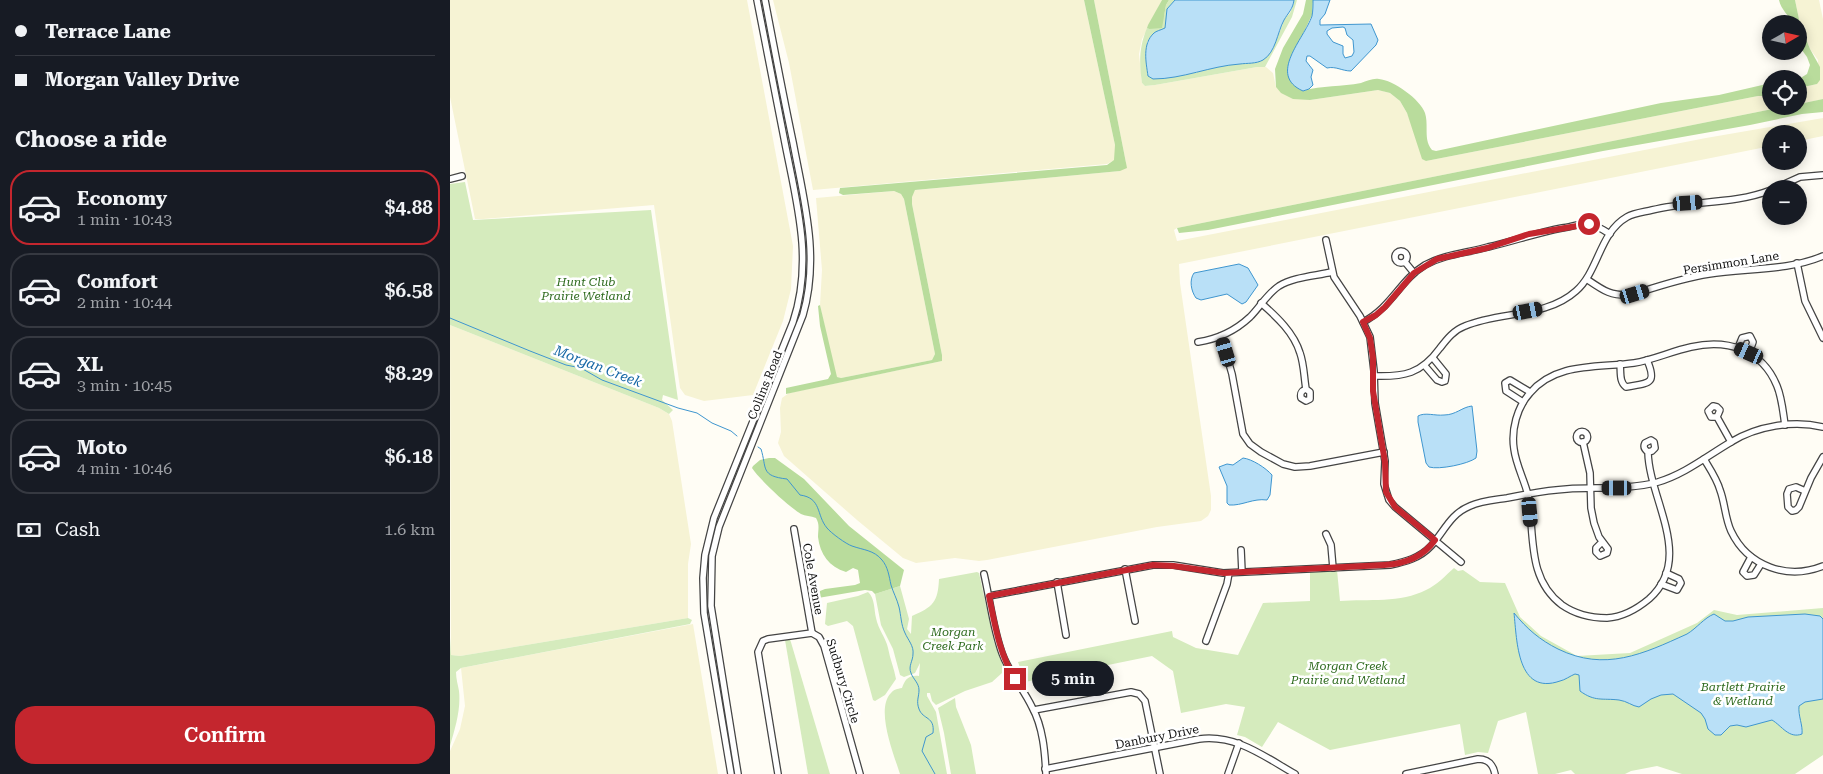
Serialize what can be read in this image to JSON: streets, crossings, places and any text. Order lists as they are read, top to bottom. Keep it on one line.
{"streets":{"street":["Persimmon Lane","Collins Road","Cole Avenue","Sudbury Circle","Danbury Drive"]},"crossings":[["Cole Avenue","Sudbury Circle"]],"water":["Morgan Creek"],"parks":["Hunt Club Prairie Wetland","Morgan Creek Park","Morgan Creek Prairie and Wetland","Bartlett Prairie & Wetland"],"north":"right","page":{"banner":["Terrace Lane","Morgan Valley Drive"],"map_buttons":["+","−"],"heading":"Choose a ride","list":[{"name":"Economy","note":"1 min · 10:43","value":"$4.88"},{"name":"Comfort","note":"2 min · 10:44","value":"$6.58"},{"name":"XL","note":"3 min · 10:45","value":"$8.29"},{"name":"Moto","note":"4 min · 10:46","value":"$6.18"}],"pay":["Cash","1.6 km"],"bubble":"5 min","buttons":"Confirm"}}
